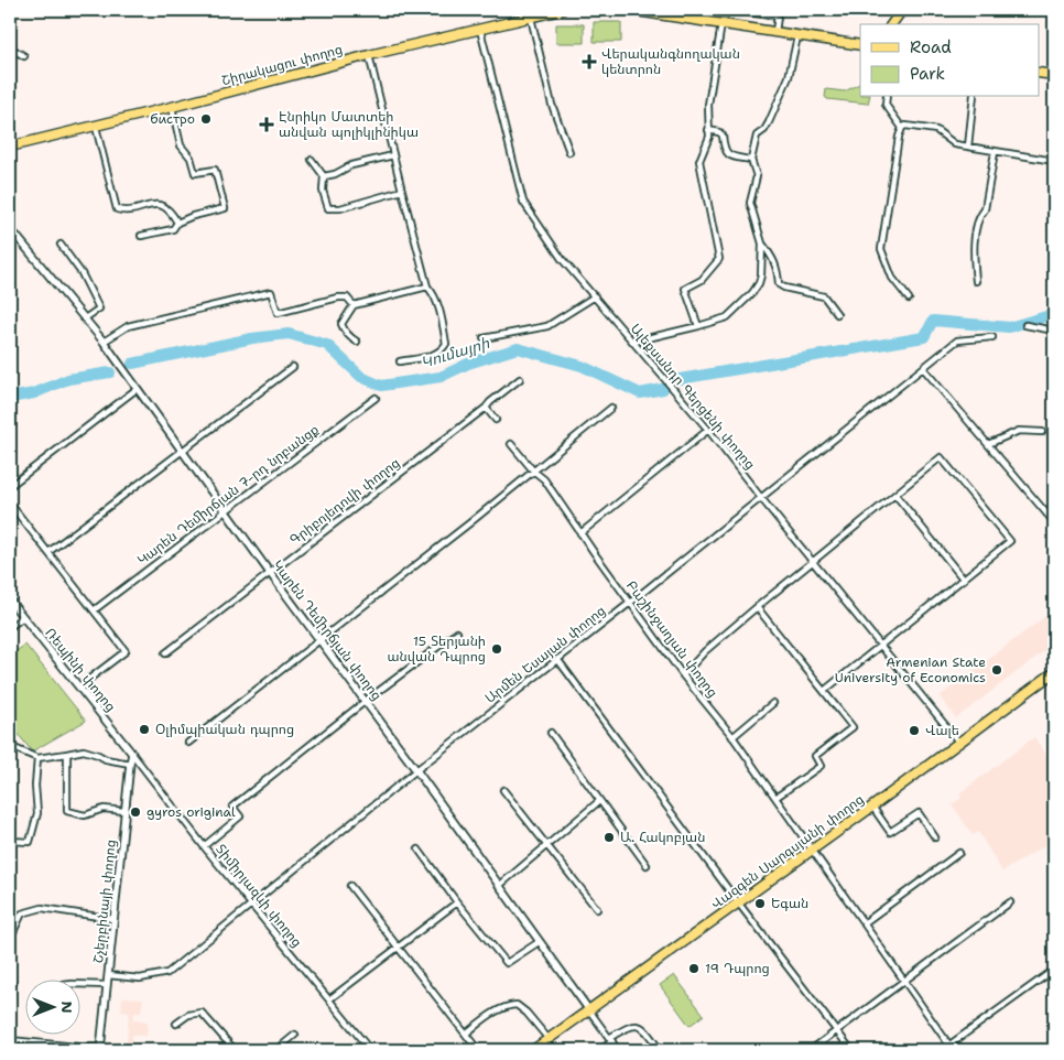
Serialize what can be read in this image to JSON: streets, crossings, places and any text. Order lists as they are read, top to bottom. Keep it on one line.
{"streets":{"main road":["Շիրակացու փողոց","Վազգեն Սարգսյանի փողոց"],"street":["Ալեքսանդր Գերցենի փողոց","Կարեն Դեմիրճյան 7-րդ նրբանցք","Գրիբոյեդովի փողոց","Կարեն Դեմիրճյան փողոց","Բաշինջաղյան փողոց","Արմեն Եսայան փողոց","Ռեպինի փողոց","Տիմիրյազևի փողոց","Շչերբինայի փողոց"]},"crossings":[["Շիրակացու փողոց","Ալեքսանդր Գերցենի փողոց"],["Ալեքսանդր Գերցենի փողոց","Արմեն Եսայան փողոց"],["Ալեքսանդր Գերցենի փողոց","Վազգեն Սարգսյանի փողոց"],["Կարեն Դեմիրճյան 7-րդ նրբանցք","Կարեն Դեմիրճյան փողոց"],["Գրիբոյեդովի փողոց","Կարեն Դեմիրճյան փողոց"],["Կարեն Դեմիրճյան փողոց","Արմեն Եսայան փողոց"],["Կարեն Դեմիրճյան փողոց","Վազգեն Սարգսյանի փողոց"],["Բաշինջաղյան փողոց","Արմեն Եսայան փողոց"],["Բաշինջաղյան փողոց","Վազգեն Սարգսյանի փողոց"],["Արմեն Եսայան փողոց","Տիմիրյազևի փողոց"],["Արմեն Եսայան փողոց","Շչերբինայի փողոց"],["Ռեպինի փողոց","Տիմիրյազևի փողոց"],["Ռեպինի փողոց","Շչերբինայի փողոց"],["Տիմիրյազևի փողոց","Շչերբինայի փողոց"]],"water":["Կումայրի"],"places":{"health":["Վերականգնողական կենտրոն","Էնրիկո Մատտեի անվան պոլիկլինիկա"],"other":["бистро","15 Տերյանի անվան Դպրոց","Armenian State University of Economics","Օլիմպիական դպրոց","Վալե","gyros original","Ա. Հակոբյան","Եգան","19 Դպրոց"]},"legend":["Road","Park"],"north":"right"}
